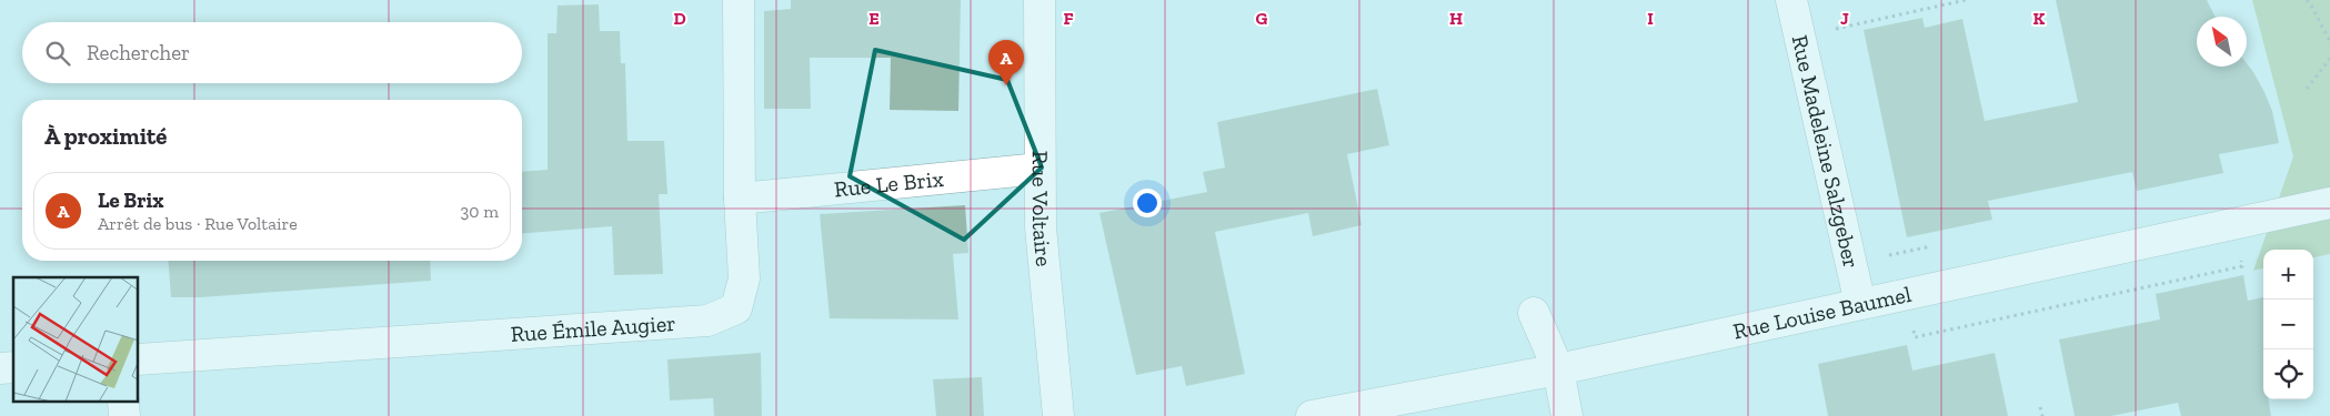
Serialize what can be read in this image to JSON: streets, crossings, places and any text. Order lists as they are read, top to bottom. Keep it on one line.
{"streets":{"street":["Rue Madeleine Salzgeber","Rue Le Brix","Rue Voltaire","Rue Louise Baumel","Rue Émile Augier"]},"crossings":[["Rue Madeleine Salzgeber","Rue Louise Baumel"],["Rue Le Brix","Rue Voltaire"],["Rue Le Brix","Rue Émile Augier"]],"north":"top left","page":{"search":"Rechercher","pins":"A","heading":"À proximité","list":[{"mark":"A","name":"Le Brix","note":"Arrêt de bus · Rue Voltaire","value":"30 m"}],"map_buttons":["+","−"]},"grid":{"columns":["D","E","F","G","H","I","J","K"]}}
